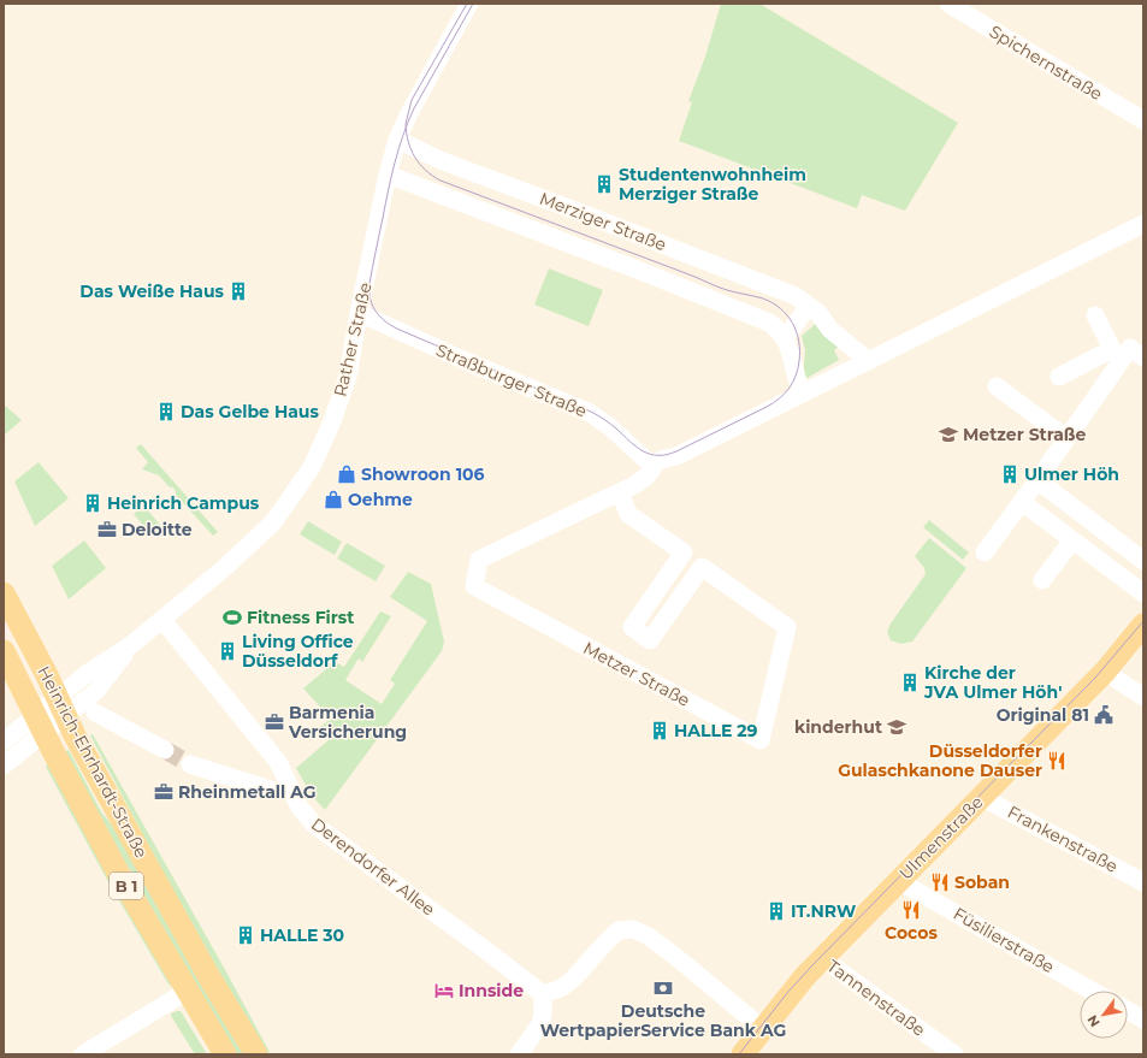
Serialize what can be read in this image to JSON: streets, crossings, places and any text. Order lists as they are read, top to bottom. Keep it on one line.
{"streets":{"main road":["Heinrich-Ehrhardt-Straße","Ulmenstraße","B 1"],"street":["Spichernstraße","Merziger Straße","Rather Straße","Straßburger Straße","Metzer Straße","Frankenstraße","Derendorfer Allee","Füsilierstraße","Tannenstraße"]},"crossings":[["Merziger Straße","Rather Straße"],["Merziger Straße","Metzer Straße"],["Rather Straße","Straßburger Straße"],["Rather Straße","Heinrich-Ehrhardt-Straße"],["Rather Straße","Derendorfer Allee"],["Straßburger Straße","Metzer Straße"],["Ulmenstraße","Frankenstraße"],["Ulmenstraße","Füsilierstraße"],["Ulmenstraße","Tannenstraße"]],"places":{"building":["Studentenwohnheim Merziger Straße","Das Weiße Haus","Das Gelbe Haus","Ulmer Höh","Heinrich Campus","Living Office Düsseldorf","Kirche der JVA Ulmer Höh'","HALLE 29","IT.NRW","HALLE 30"],"school or university":["Metzer Straße","kinderhut"],"shop":["Showroon 106","Oehme"],"office":["Deloitte","Barmenia Versicherung","Rheinmetall AG"],"sports":["Fitness First"],"public building":["Original 81"],"restaurant":["Düsseldorfer Gulaschkanone Dauser","Soban","Cocos"],"bank":["Deutsche WertpapierService Bank AG"],"hotel":["Innside"]},"north":"bottom left"}
